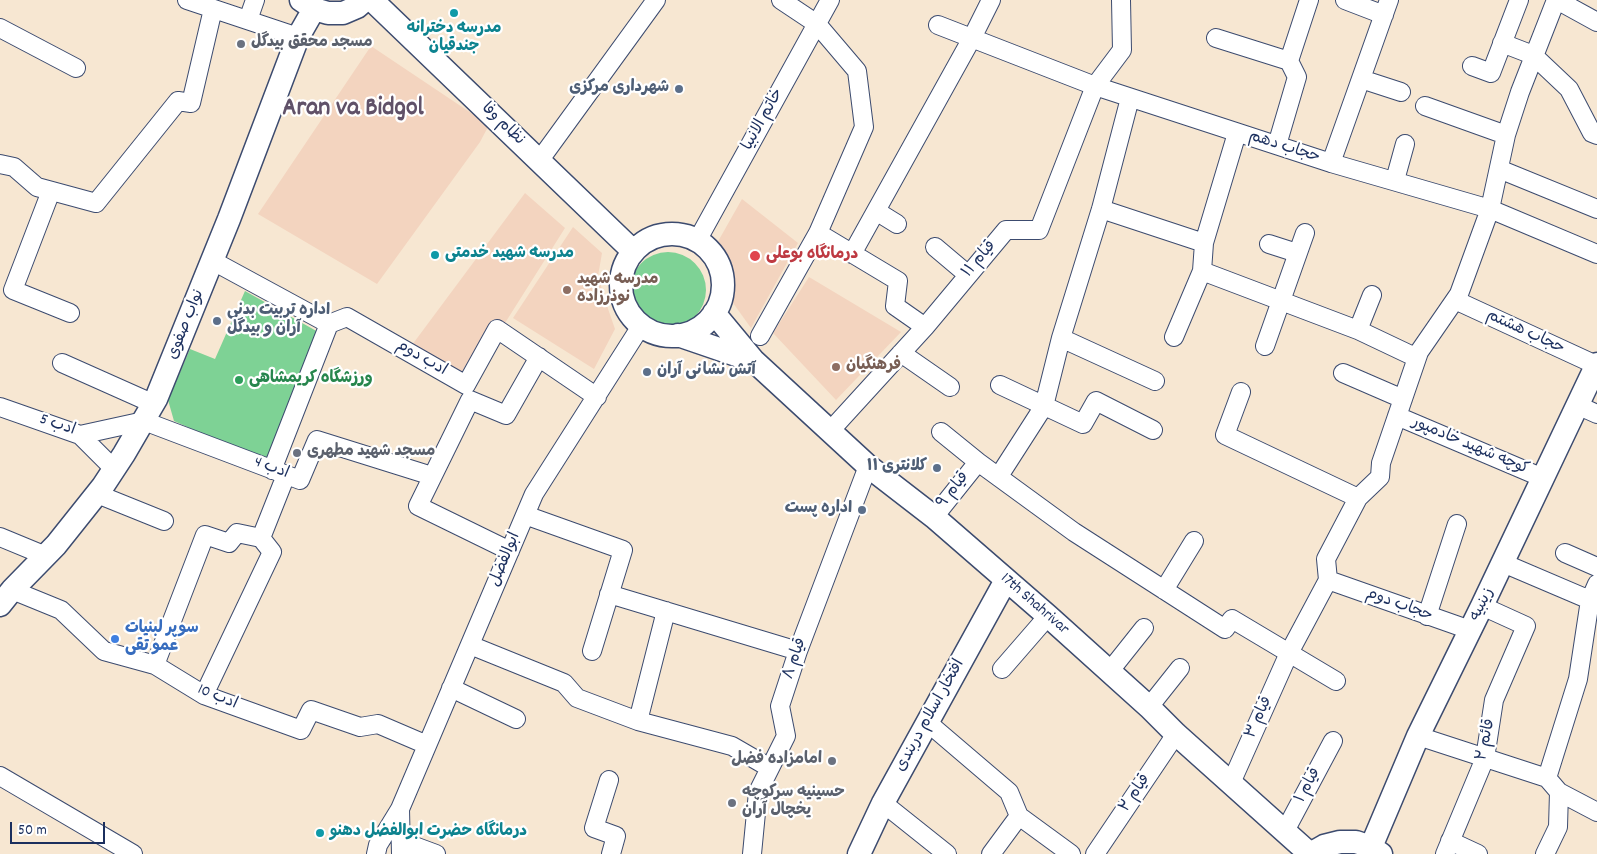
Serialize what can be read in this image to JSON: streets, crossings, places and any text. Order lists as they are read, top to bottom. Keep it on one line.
{"streets":{"main road":["نظام وفا","نواب صفوی","17th Shahrivar","زینبیه","افتخار اسلام دربندی"],"street":["خاتم الانبیا","حجاب دهم","قیام ۱۱","حجاب هشتم","ادب دوم","ادب 5","کوچه شهید خادمپور","ادب 4","قیام ۹","ابوالفضل","حجاب دوم","قیام ۸","ادب 10","قیام ۳","قائم ۲","قیام ۱","قیام ۲"]},"crossings":[["خاتم الانبیا","نظام وفا"],["خاتم الانبیا","ابوالفضل"],["خاتم الانبیا","17th Shahrivar"],["نظام وفا","ابوالفضل"],["نظام وفا","17th Shahrivar"],["حجاب دهم","قیام ۱۱"],["قیام ۱۱","17th Shahrivar"],["نواب صفوی","ادب 5"],["نواب صفوی","ادب 4"],["نواب صفوی","ادب 10"],["حجاب هشتم","زینبیه"],["ادب دوم","ابوالفضل"],["ادب 5","ادب 4"],["کوچه شهید خادمپور","زینبیه"],["قیام ۹","17th Shahrivar"],["قیام ۹","قیام ۳"],["ابوالفضل","17th Shahrivar"],["ابوالفضل","ادب 10"],["17th Shahrivar","قیام ۸"],["17th Shahrivar","افتخار اسلام دربندی"],["17th Shahrivar","قیام ۳"],["17th Shahrivar","قیام ۱"],["17th Shahrivar","قیام ۲"],["زینبیه","حجاب دوم"],["زینبیه","قائم ۲"],["حجاب دوم","قیام ۳"]],"districts":["Aran va Bidgol"],"places":["مدرسه دخترانه جندقیان","مسجد محقق بیدگل","شهرداری مرکزی","مدرسه شهید خدمتی","درمانگاه بوعلی","مدرسه شهید نوذرزاده","اداره تربیت بدنی آران و بیدگل","فرهنگیان","آتش نشانی آران","ورزشگاه کریمشاهی","مسجد شهید مطهری","کلانتری ۱۱","اداره پست","سوپر لبنیات عمو تقی","امامزاده فضل","حسینیه سرکوچه یخچال آران","درمانگاه حضرت ابوالفضل دهنو"],"scale_bar":"50 m"}
